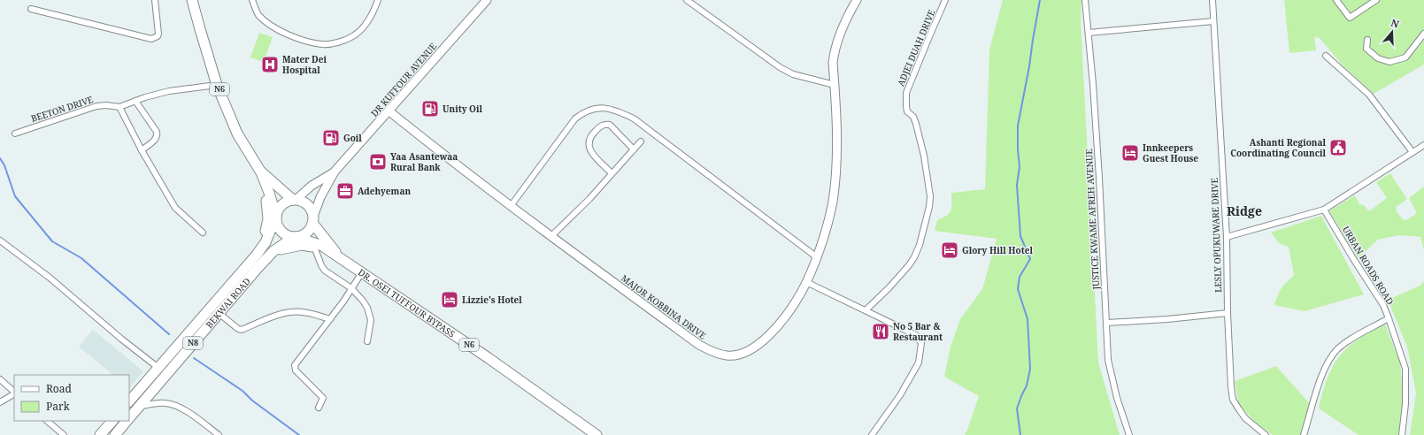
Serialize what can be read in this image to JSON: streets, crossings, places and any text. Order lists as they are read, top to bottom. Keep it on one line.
{"streets":{"highway":["N6","BEKWAI ROAD","DR. OSEI TUFFOUR BYPASS","N8"],"street":["ADJEI DUAH DRIVE","DR KUFFOUR AVENUE","BEETON DRIVE","JUSTICE KWAME AFREH AVENUE","LESLY OPUKUWARE DRIVE","URBAN ROADS ROAD","MAJOR KOBBINA DRIVE"]},"crossings":[["DR KUFFOUR AVENUE","MAJOR KOBBINA DRIVE"],["N6","BEETON DRIVE"],["N6","DR. OSEI TUFFOUR BYPASS"],["N6","N8"],["BEKWAI ROAD","N8"],["DR. OSEI TUFFOUR BYPASS","N8"]],"districts":["Ridge"],"places":{"hospital":["Mater Dei Hospital"],"fuel station":["Unity Oil","Goil"],"public building":["Ashanti Regional Coordinating Council"],"hotel":["Innkeepers Guest House","Glory Hill Hotel","Lizzie's Hotel"],"bank":["Yaa Asantewaa Rural Bank"],"office":["Adehyeman"],"restaurant":["No 5 Bar & Restaurant"]},"legend":["Road","Park"],"north":"top"}
